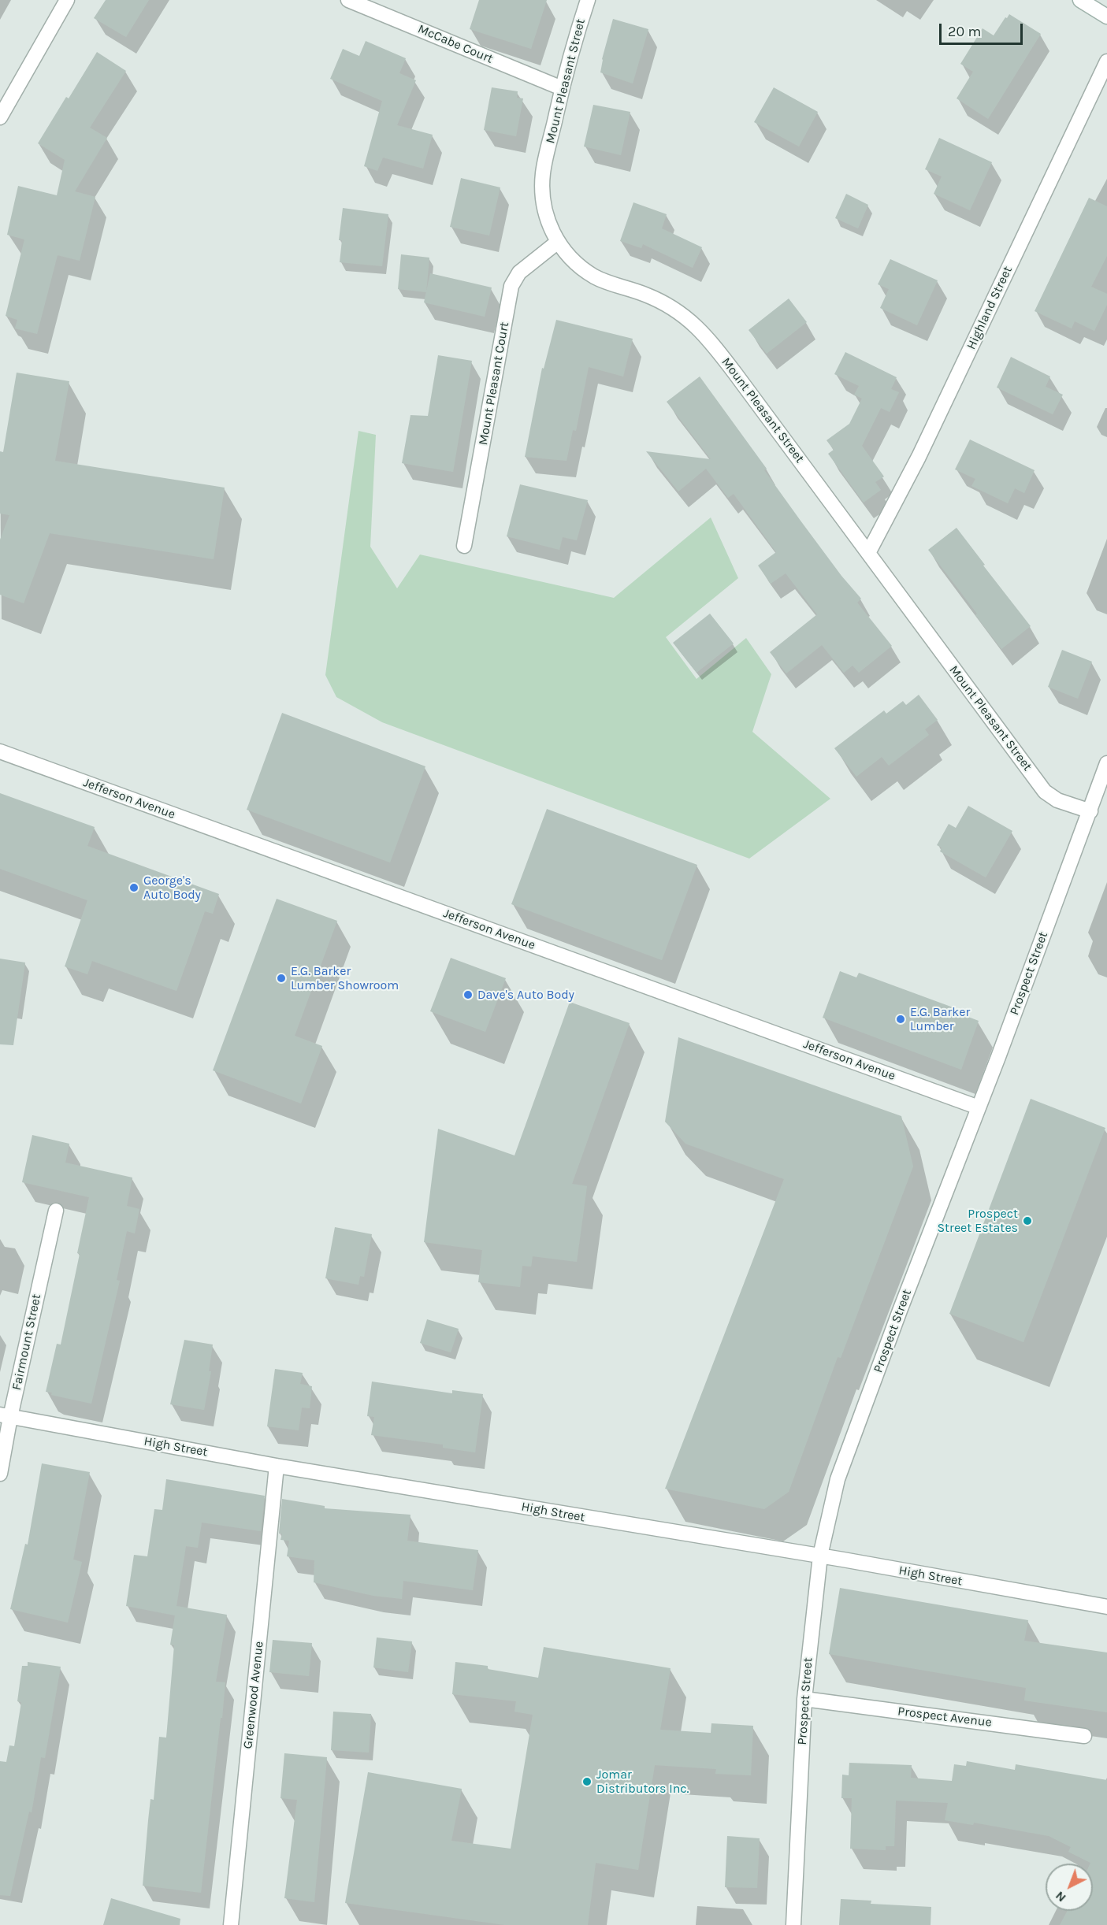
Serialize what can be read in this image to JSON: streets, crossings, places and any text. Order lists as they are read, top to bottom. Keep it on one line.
{"streets":{"street":["McCabe Court","Mount Pleasant Street","Highland Street","Mount Pleasant Court","Jefferson Avenue","Prospect Street","Fairmount Street","High Street","Greenwood Avenue","Prospect Avenue"]},"crossings":[["McCabe Court","Mount Pleasant Street"],["Mount Pleasant Street","Highland Street"],["Mount Pleasant Street","Mount Pleasant Court"],["Mount Pleasant Street","Prospect Street"],["Jefferson Avenue","Prospect Street"],["Prospect Street","High Street"],["Prospect Street","Prospect Avenue"],["Fairmount Street","High Street"],["High Street","Greenwood Avenue"]],"places":["George's Auto Body","E.G. Barker Lumber Showroom","Dave's Auto Body","E.G. Barker Lumber","Prospect Street Estates","Jomar Distributors Inc."],"scale_bar":"20 m","north":"bottom left"}
